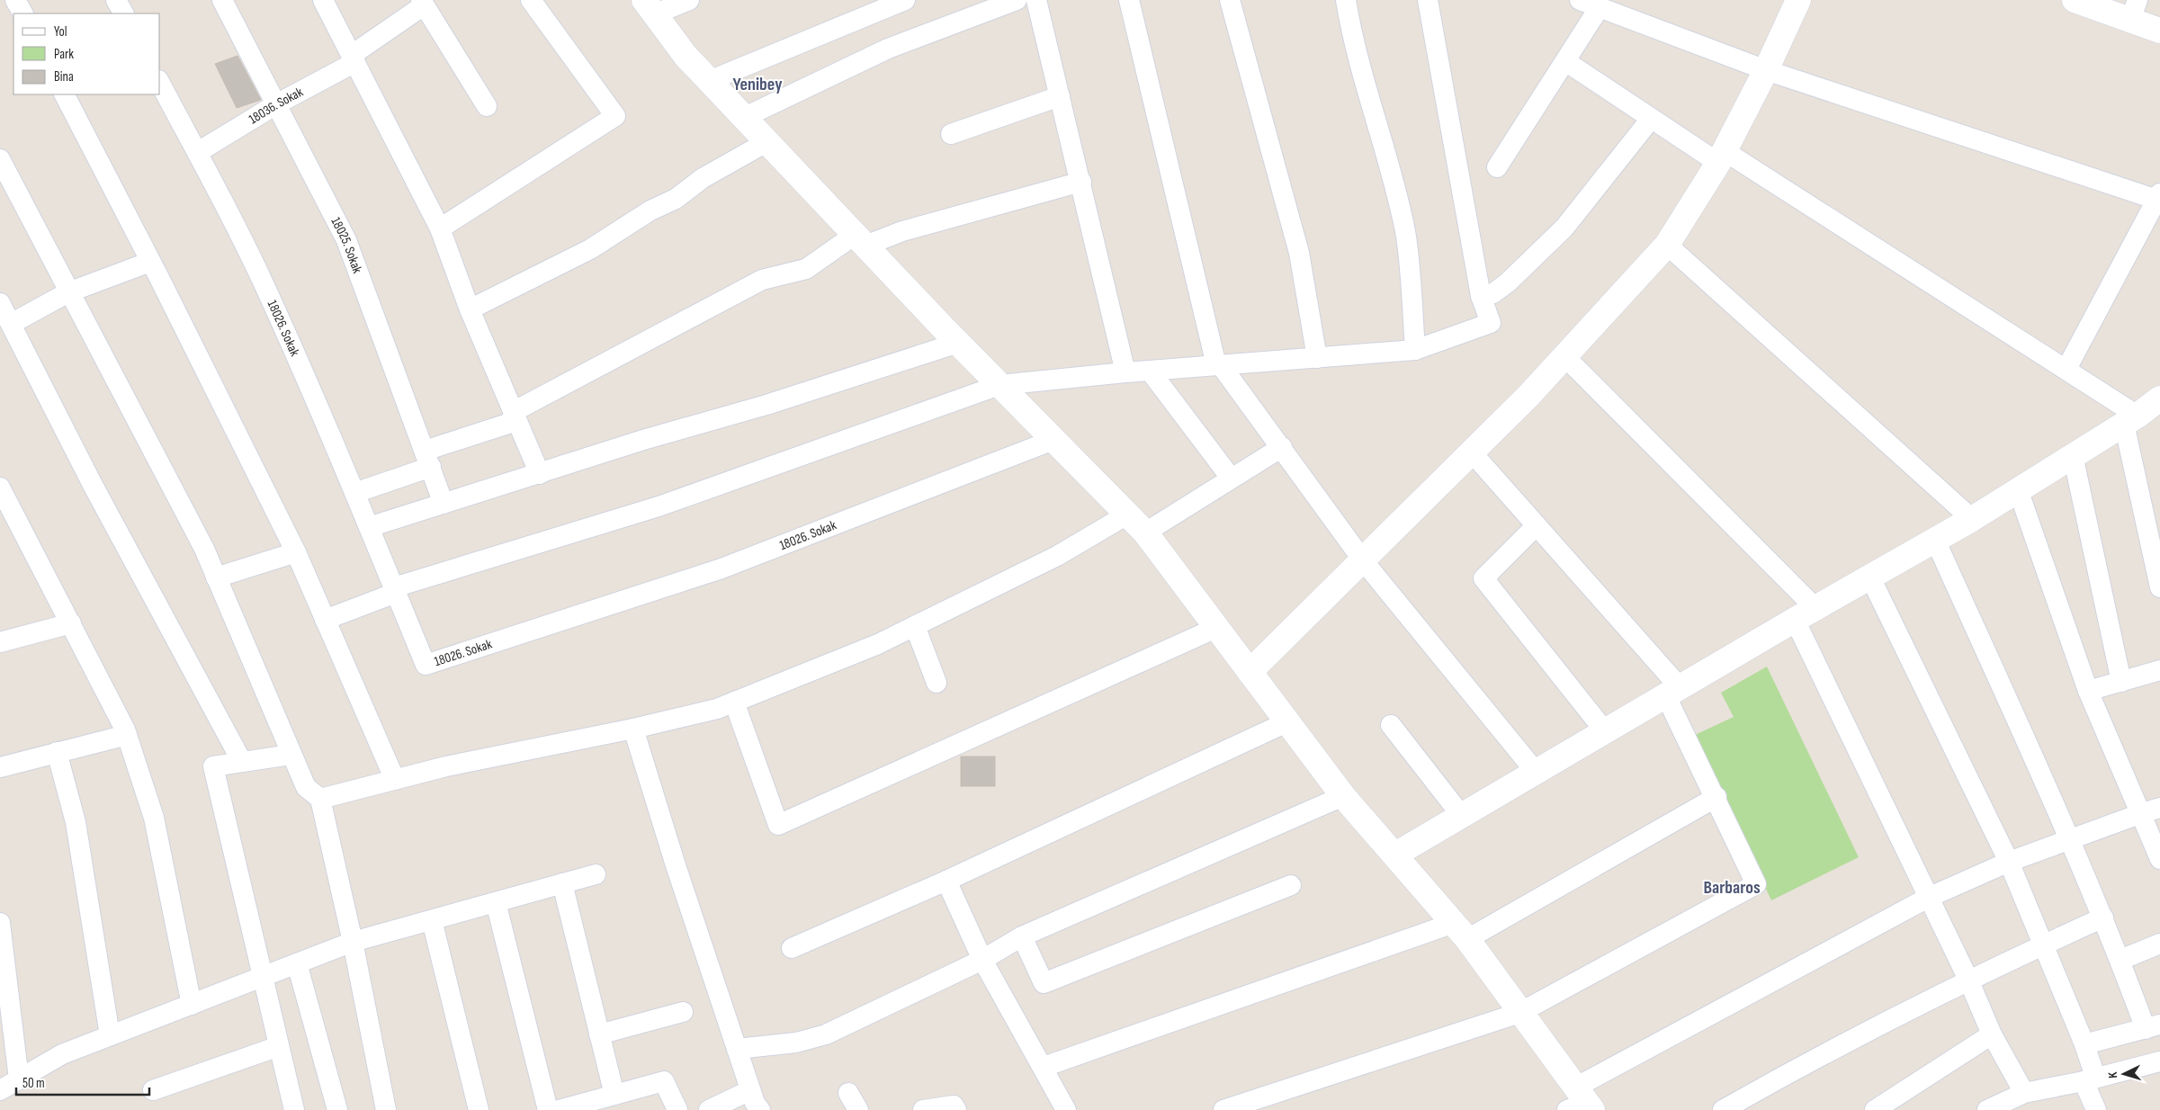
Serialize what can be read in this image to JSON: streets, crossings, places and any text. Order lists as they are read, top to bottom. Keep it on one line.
{"streets":{"street":["18036. Sokak","18025. Sokak","18026. Sokak"]},"crossings":[["18036. Sokak","18025. Sokak"],["18036. Sokak","18026. Sokak"]],"districts":["Yenibey","Barbaros"],"legend":["Yol","Park","Bina"],"scale_bar":"50 m","north":"left"}
